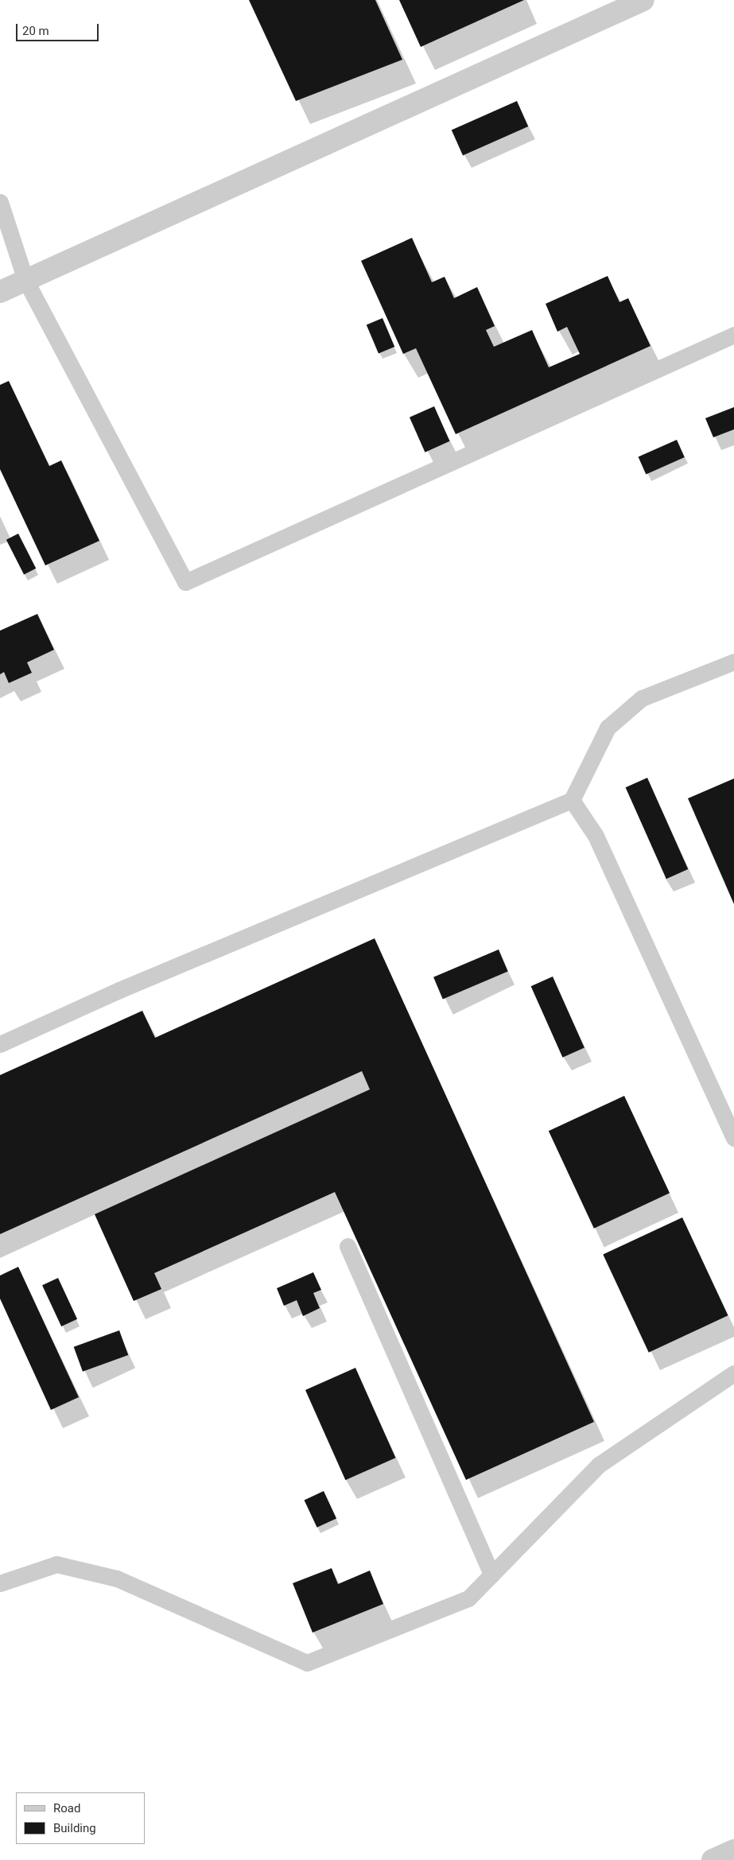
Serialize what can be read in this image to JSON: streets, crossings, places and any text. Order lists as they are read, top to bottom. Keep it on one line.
{"legend":["Road","Building"],"scale_bar":"20 m"}
